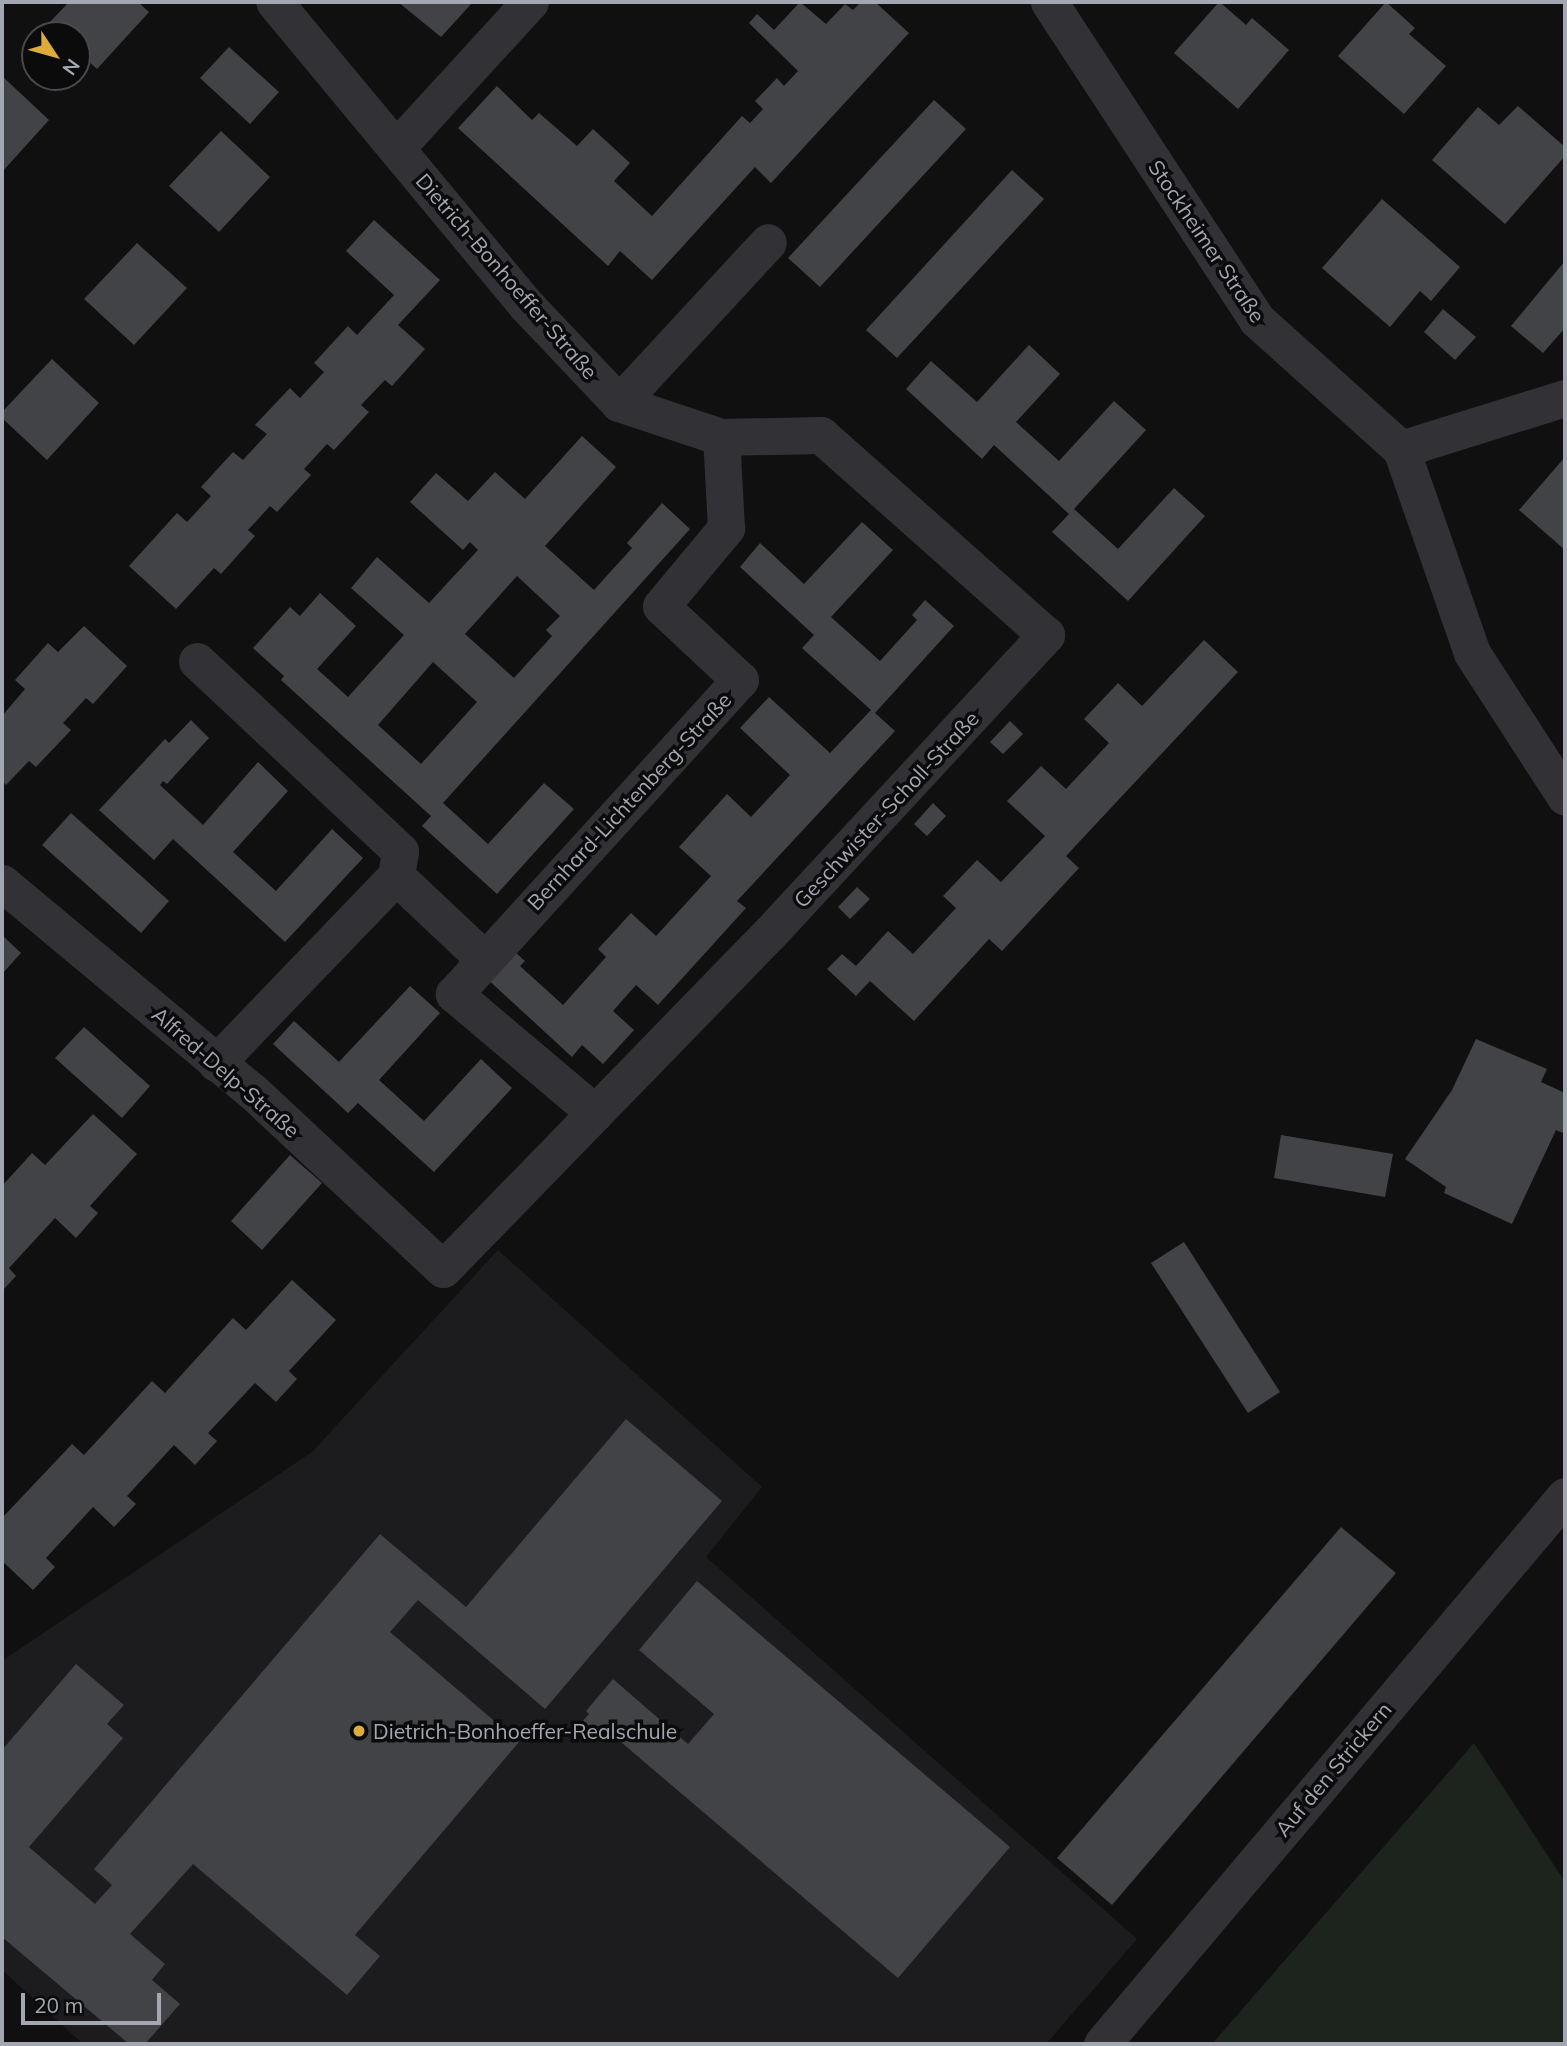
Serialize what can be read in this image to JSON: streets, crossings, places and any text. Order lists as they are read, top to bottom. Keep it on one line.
{"streets":{"street":["Stockheimer Straße","Dietrich-Bonhoeffer-Straße","Bernhard-Lichtenberg-Straße","Geschwister-Scholl-Straße","Alfred-Delp-Straße","Auf den Strickern"]},"crossings":[["Dietrich-Bonhoeffer-Straße","Bernhard-Lichtenberg-Straße"],["Dietrich-Bonhoeffer-Straße","Geschwister-Scholl-Straße"],["Bernhard-Lichtenberg-Straße","Geschwister-Scholl-Straße"],["Geschwister-Scholl-Straße","Alfred-Delp-Straße"]],"places":["Dietrich-Bonhoeffer-Realschule"],"scale_bar":"20 m","north":"bottom right"}
